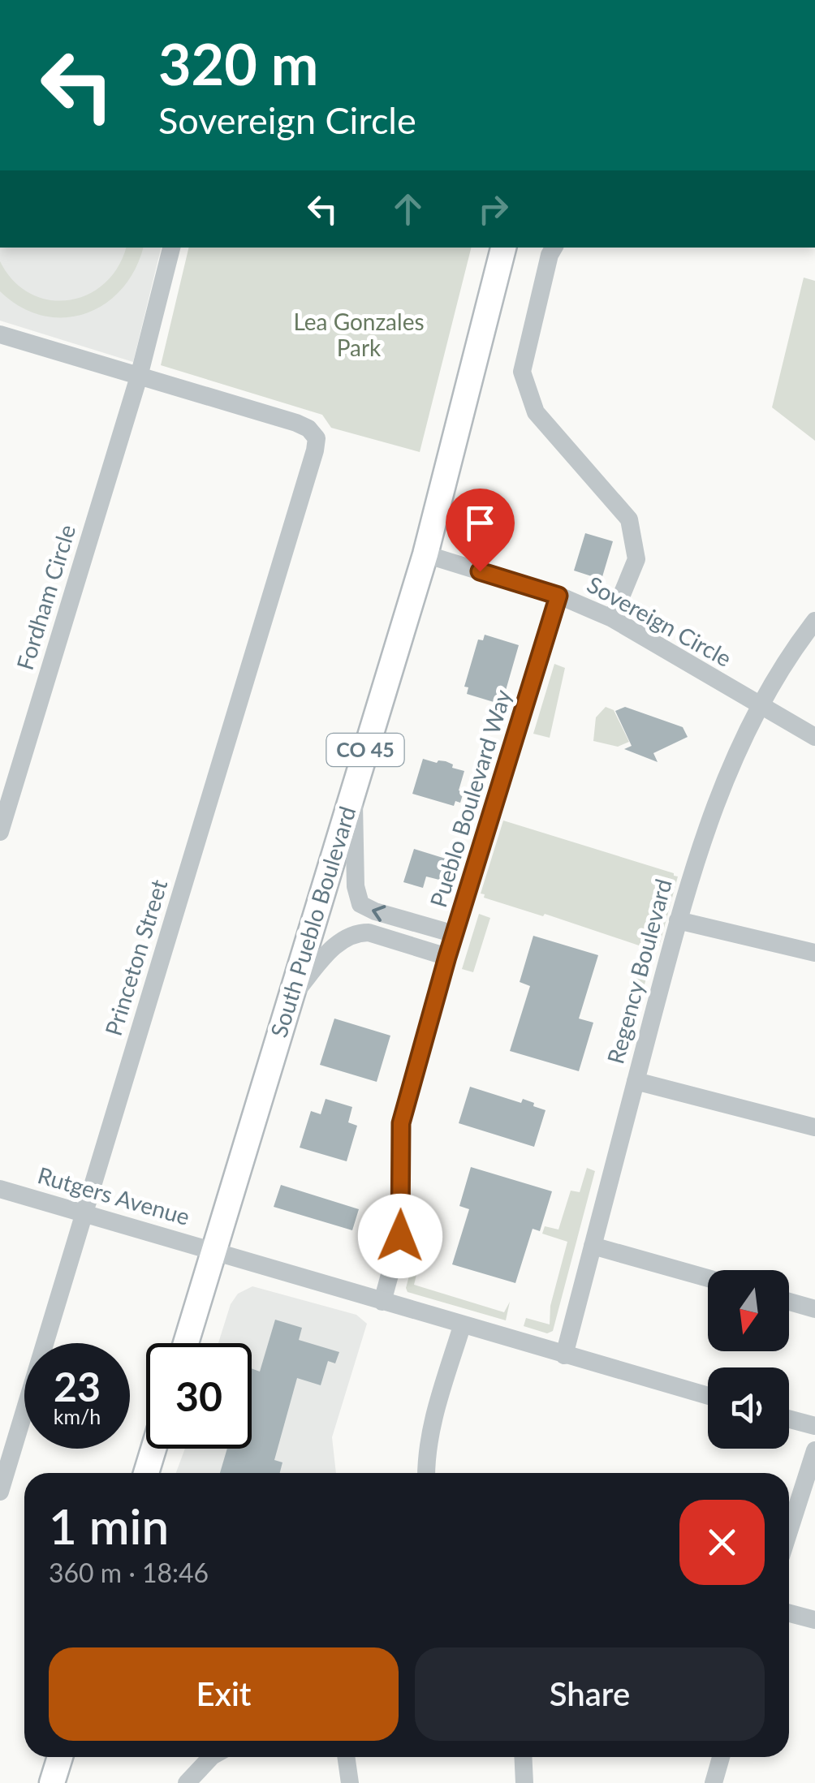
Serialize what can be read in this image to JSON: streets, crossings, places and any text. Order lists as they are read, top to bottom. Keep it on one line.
{"streets":{"main road":["CO 45","South Pueblo Boulevard"],"street":["Fordham Circle","Sovereign Circle","Pueblo Boulevard Way","Princeton Street","Regency Boulevard","Rutgers Avenue"]},"crossings":[["Fordham Circle","Princeton Street"],["Sovereign Circle","Pueblo Boulevard Way"],["Sovereign Circle","South Pueblo Boulevard"],["Sovereign Circle","Regency Boulevard"],["Pueblo Boulevard Way","Rutgers Avenue"],["South Pueblo Boulevard","Rutgers Avenue"],["Princeton Street","Rutgers Avenue"],["Regency Boulevard","Rutgers Avenue"]],"parks":["Lea Gonzales Park"],"north":"bottom","page":{"turn":["320 m","Sovereign Circle"],"speed":"23 km/h","limit":"30","heading":["1 min","360 m · 18:46"],"buttons":["Exit","Share"]}}
